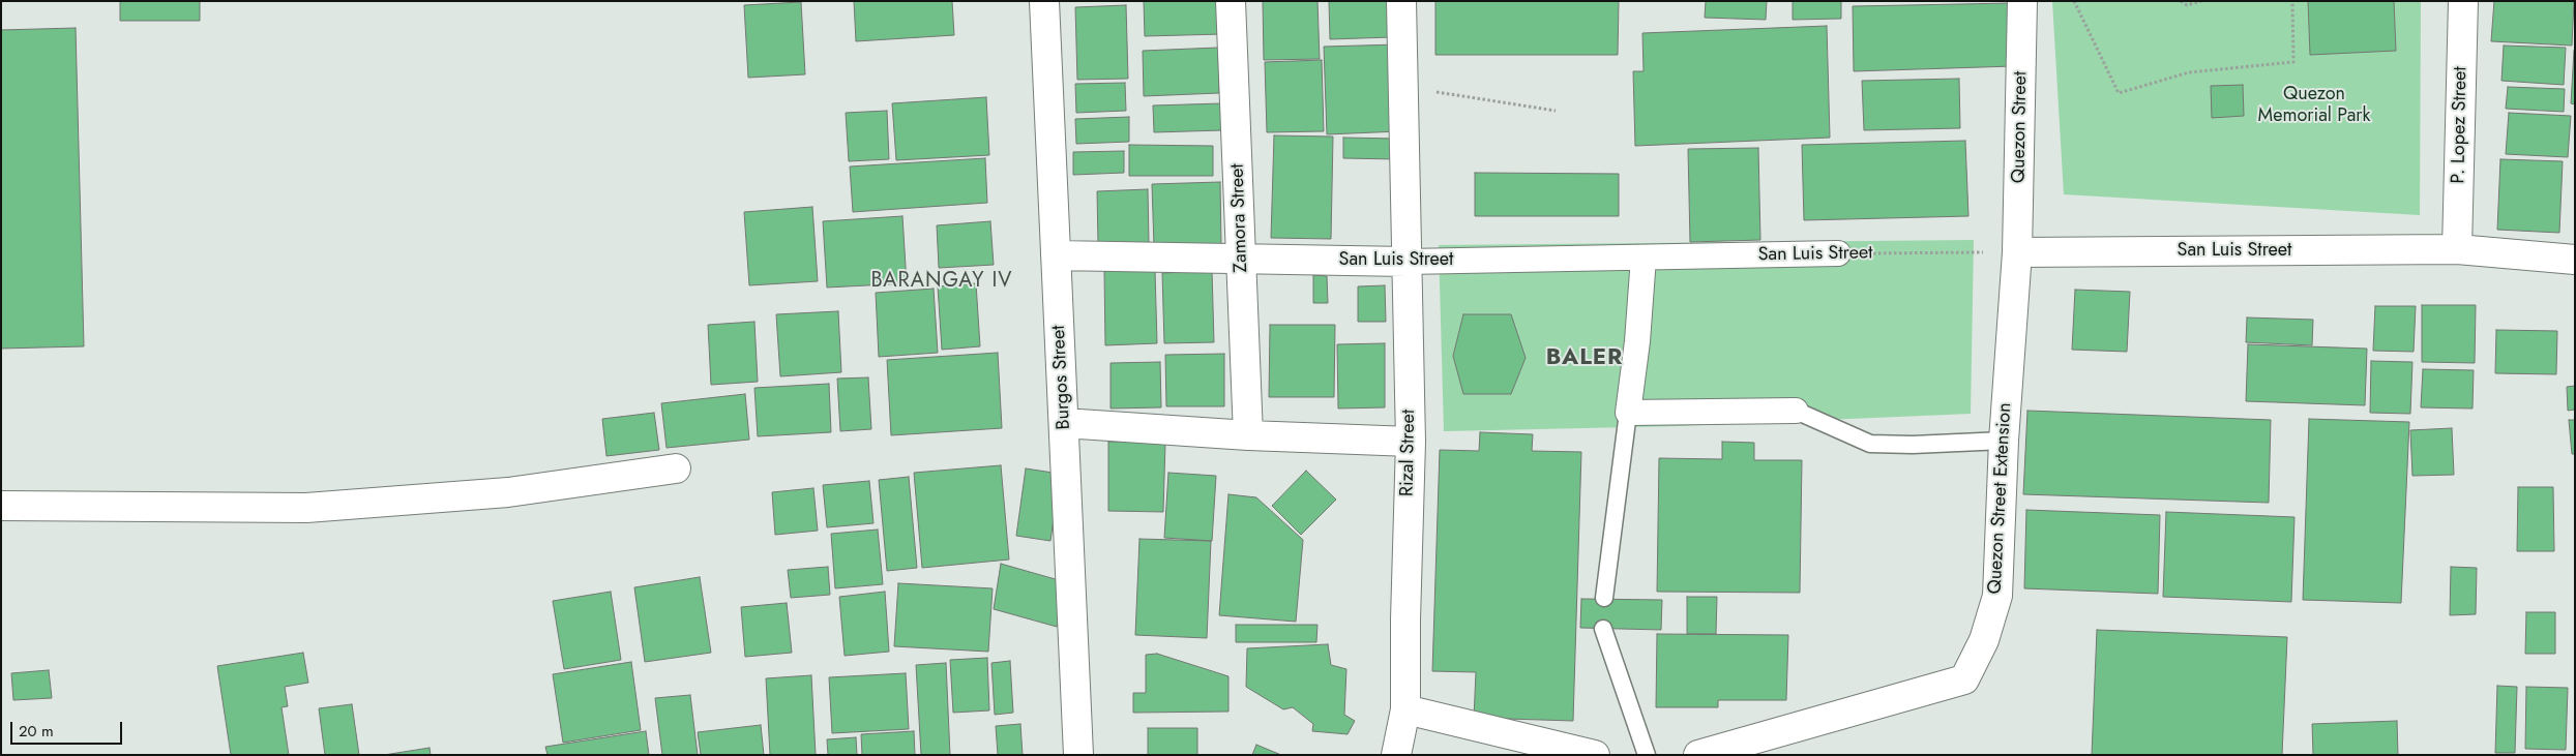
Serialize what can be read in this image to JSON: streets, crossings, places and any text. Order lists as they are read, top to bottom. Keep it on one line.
{"streets":{"street":["P. Lopez Street","Quezon Street","Zamora Street","San Luis Street","Burgos Street","Rizal Street","Quezon Street Extension"]},"crossings":[["P. Lopez Street","San Luis Street"],["Quezon Street","San Luis Street"],["Quezon Street","Quezon Street Extension"],["Zamora Street","San Luis Street"],["San Luis Street","Burgos Street"],["San Luis Street","Rizal Street"],["San Luis Street","Quezon Street Extension"]],"districts":["BARANGAY IV","BALER"],"parks":["Quezon Memorial Park"],"scale_bar":"20 m"}
